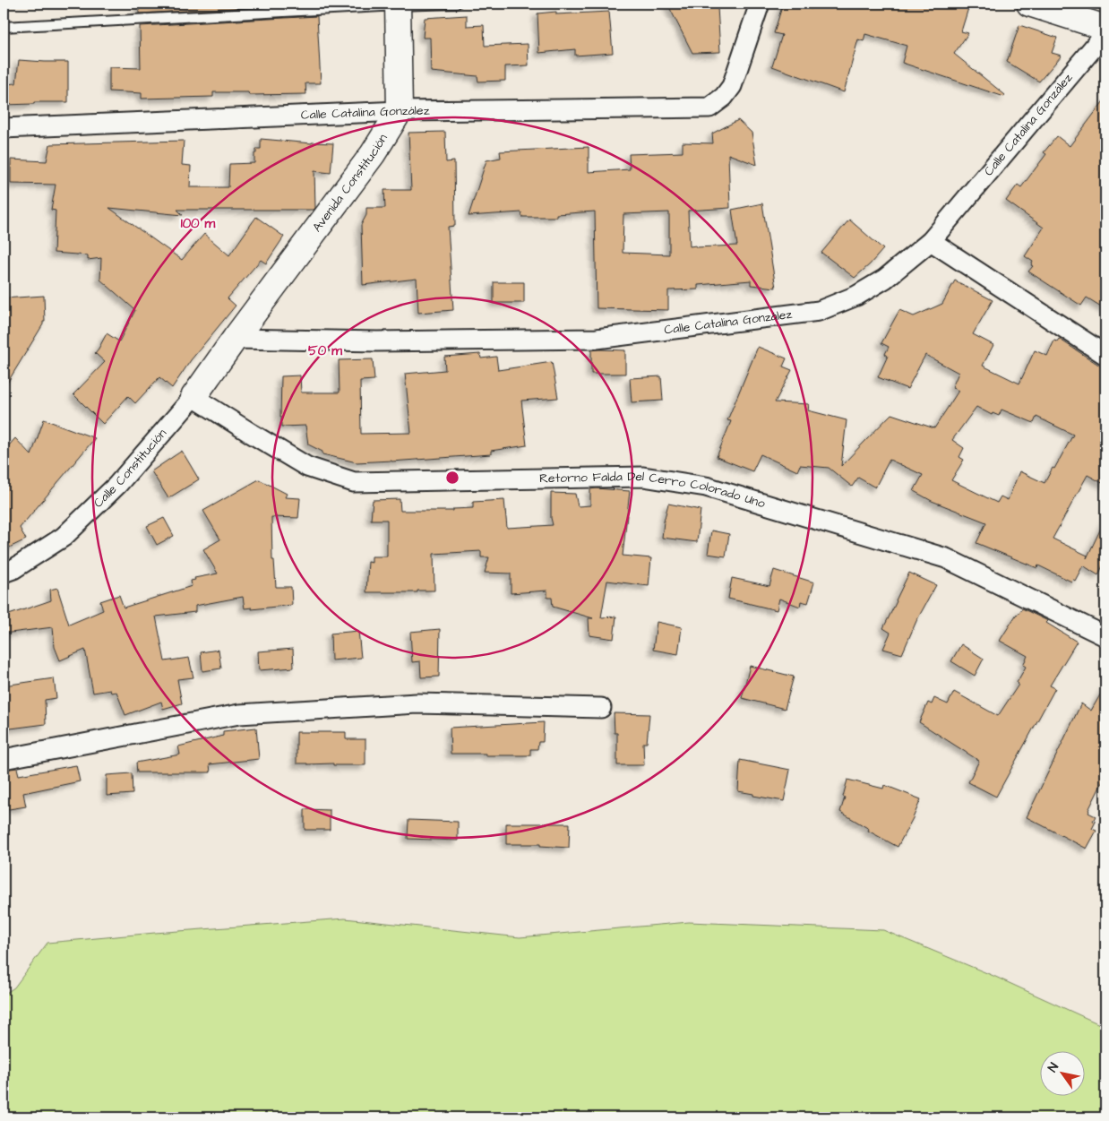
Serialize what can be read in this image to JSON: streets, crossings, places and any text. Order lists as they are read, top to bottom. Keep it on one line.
{"streets":{"street":["Calle Catalina González","Avenida Constitución","Calle Constitución","Retorno Falda Del Cerro Colorado Uno"]},"crossings":[["Calle Catalina González","Avenida Constitución"],["Calle Catalina González","Calle Constitución"],["Avenida Constitución","Calle Constitución"],["Calle Constitución","Retorno Falda Del Cerro Colorado Uno"]],"north":"top left","rings":["100 m","50 m"]}
